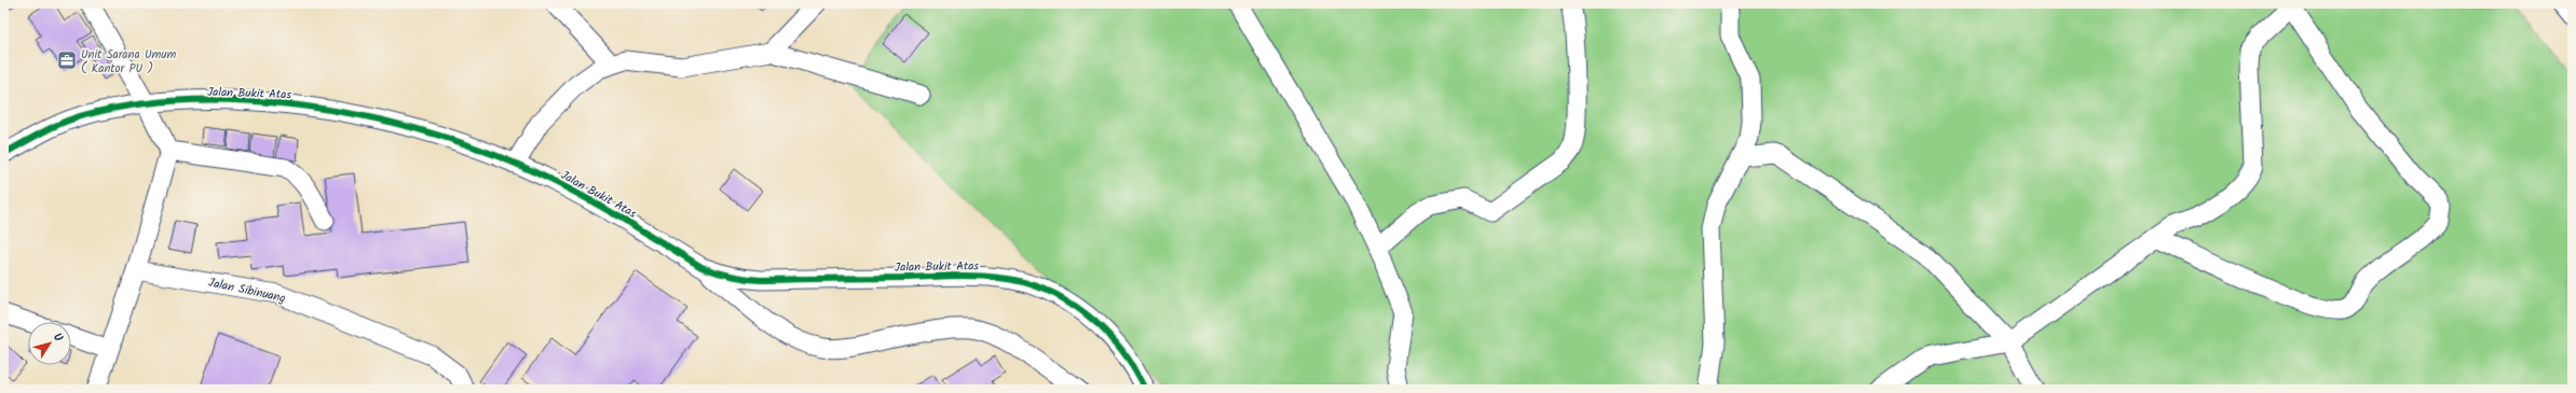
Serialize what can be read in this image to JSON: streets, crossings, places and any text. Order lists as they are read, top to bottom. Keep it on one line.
{"streets":{"street":["Jalan Bukit Atas","Jalan Sibinuang"]},"places":{"office":["Unit Sarana Umum ( Kantor PU )"]},"north":"top right"}
